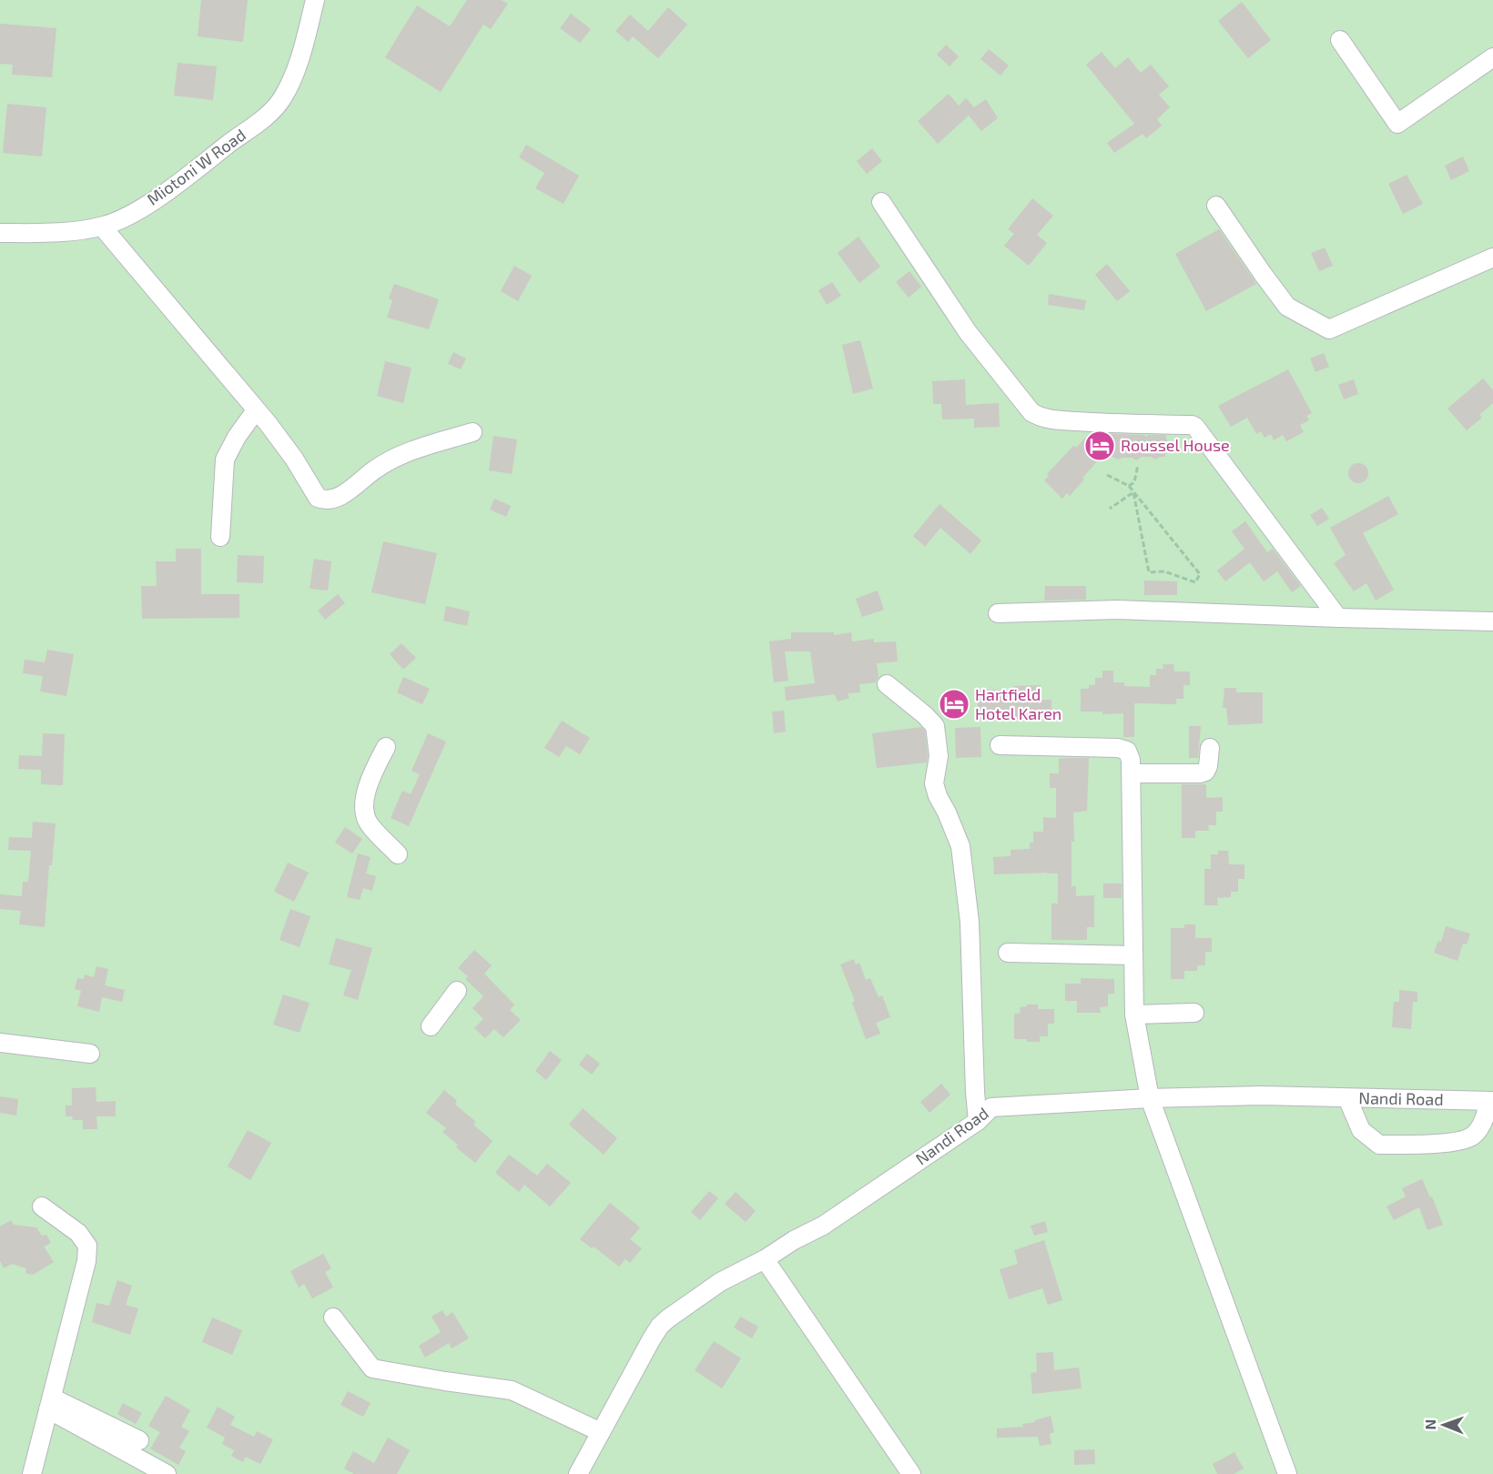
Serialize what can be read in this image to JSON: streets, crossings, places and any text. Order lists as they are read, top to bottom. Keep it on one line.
{"streets":{"street":["Miotoni W Road","Nandi Road"]},"places":{"hotel":["Roussel House","Hartfield Hotel Karen"]},"north":"left"}
